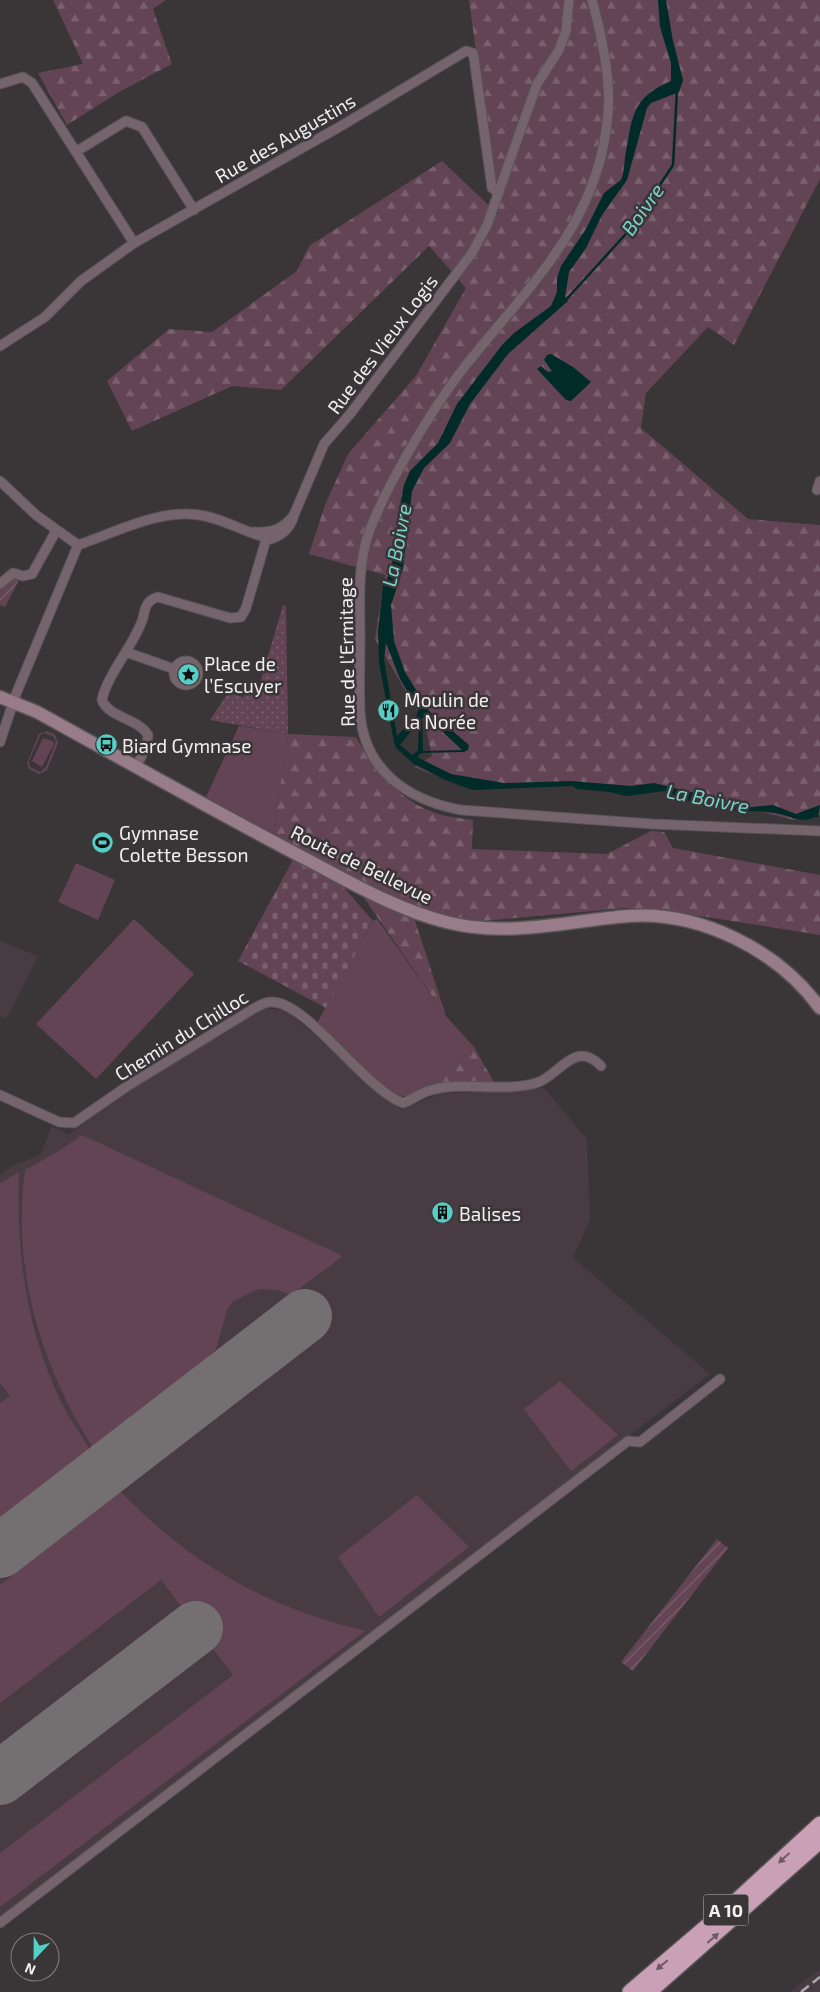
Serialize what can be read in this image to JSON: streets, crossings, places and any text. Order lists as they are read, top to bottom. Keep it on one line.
{"streets":{"highway":["A 10"],"street":["Rue des Augustins","Rue des Vieux Logis","Rue de l’Ermitage","Route de Bellevue","Chemin du Chilloc"]},"crossings":[["Rue des Augustins","Rue des Vieux Logis"]],"water":["Boivre","La Boivre"],"places":{"place":["Place de l’Escuyer"],"restaurant":["Moulin de la Norée"],"bus stop":["Biard Gymnase"],"sports":["Gymnase Colette Besson"],"building":["Balises"]},"north":"bottom"}
